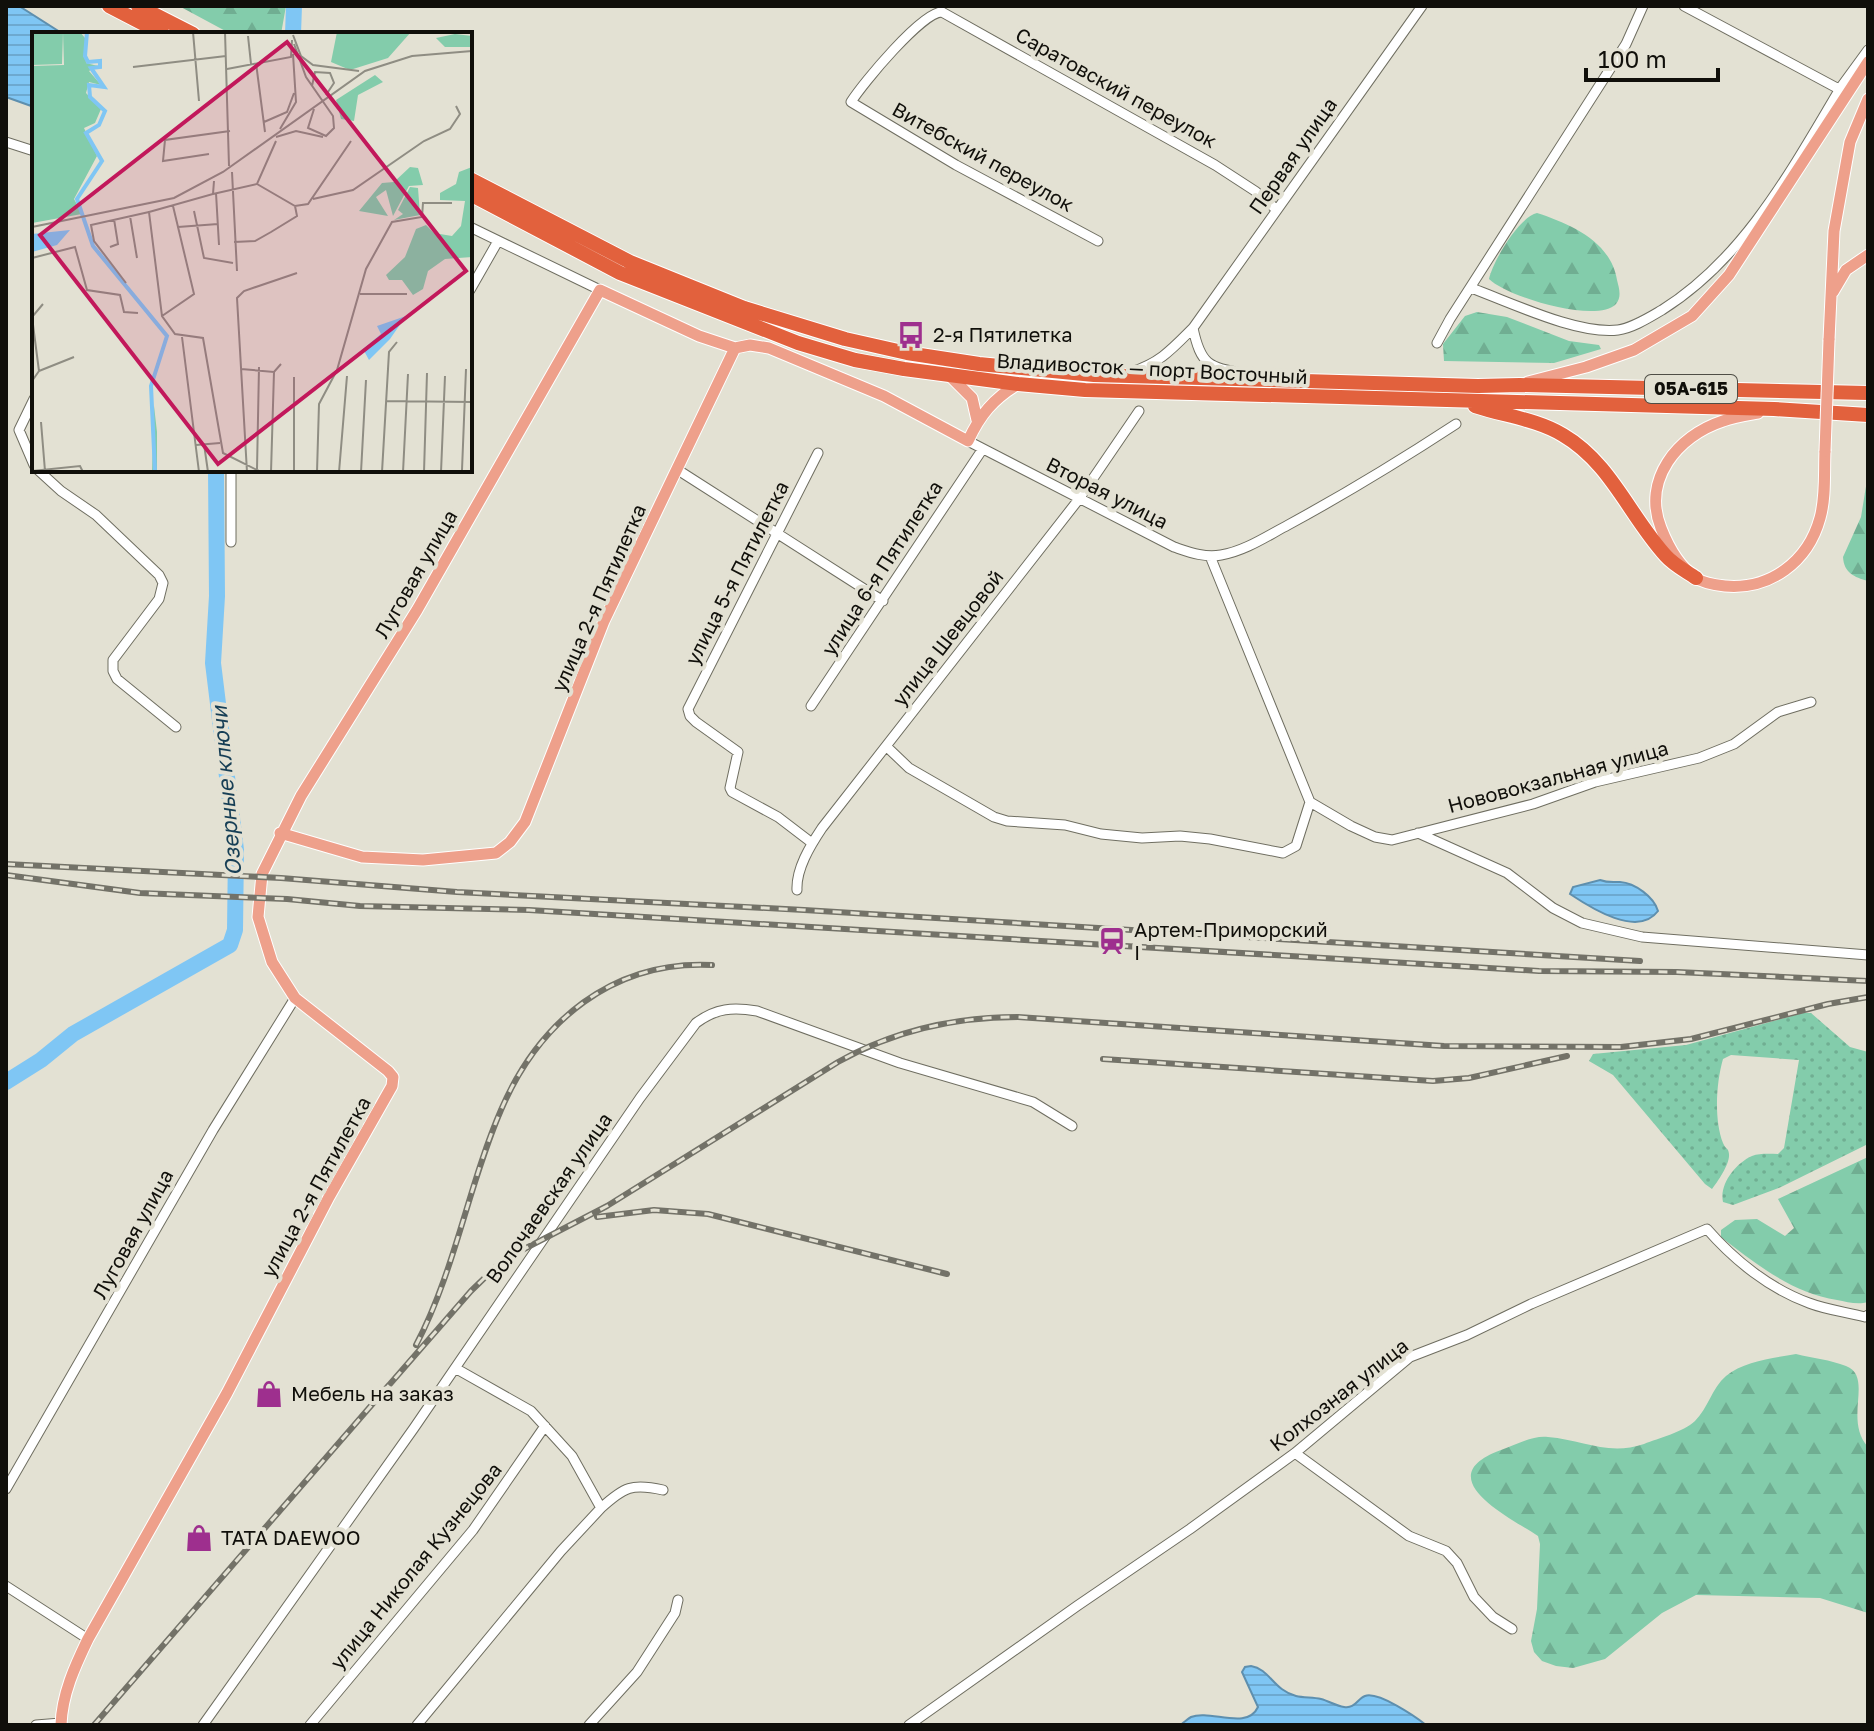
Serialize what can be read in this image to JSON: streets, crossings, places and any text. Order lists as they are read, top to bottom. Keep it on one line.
{"streets":{"highway":["Владивосток — порт Восточный","05А-615"],"main road":["Вторая улица","Луговая улица","улица 2-я Пятилетка"],"street":["Саратовский переулок","Первая улица","Витебский переулок","улица 6-я Пятилетка","улица 5-я Пятилетка","улица Шевцовой","Нововокзальная улица","Волочаевская улица","Колхозная улица","улица Николая Кузнецова"]},"crossings":[["Саратовский переулок","Первая улица"],["Саратовский переулок","Витебский переулок"],["Первая улица","Владивосток — порт Восточный"],["Вторая улица","улица 6-я Пятилетка"],["Вторая улица","улица 2-я Пятилетка"],["Вторая улица","улица Шевцовой"],["улица 5-я Пятилетка","улица Шевцовой"],["Луговая улица","улица 2-я Пятилетка"]],"water":["Озерные ключи"],"places":{"bus stop":["2-я Пятилетка"],"station":["Артем-Приморский I"],"shop":["Мебель на заказ","TATA DAEWOO"]},"scale_bar":"100 m"}
